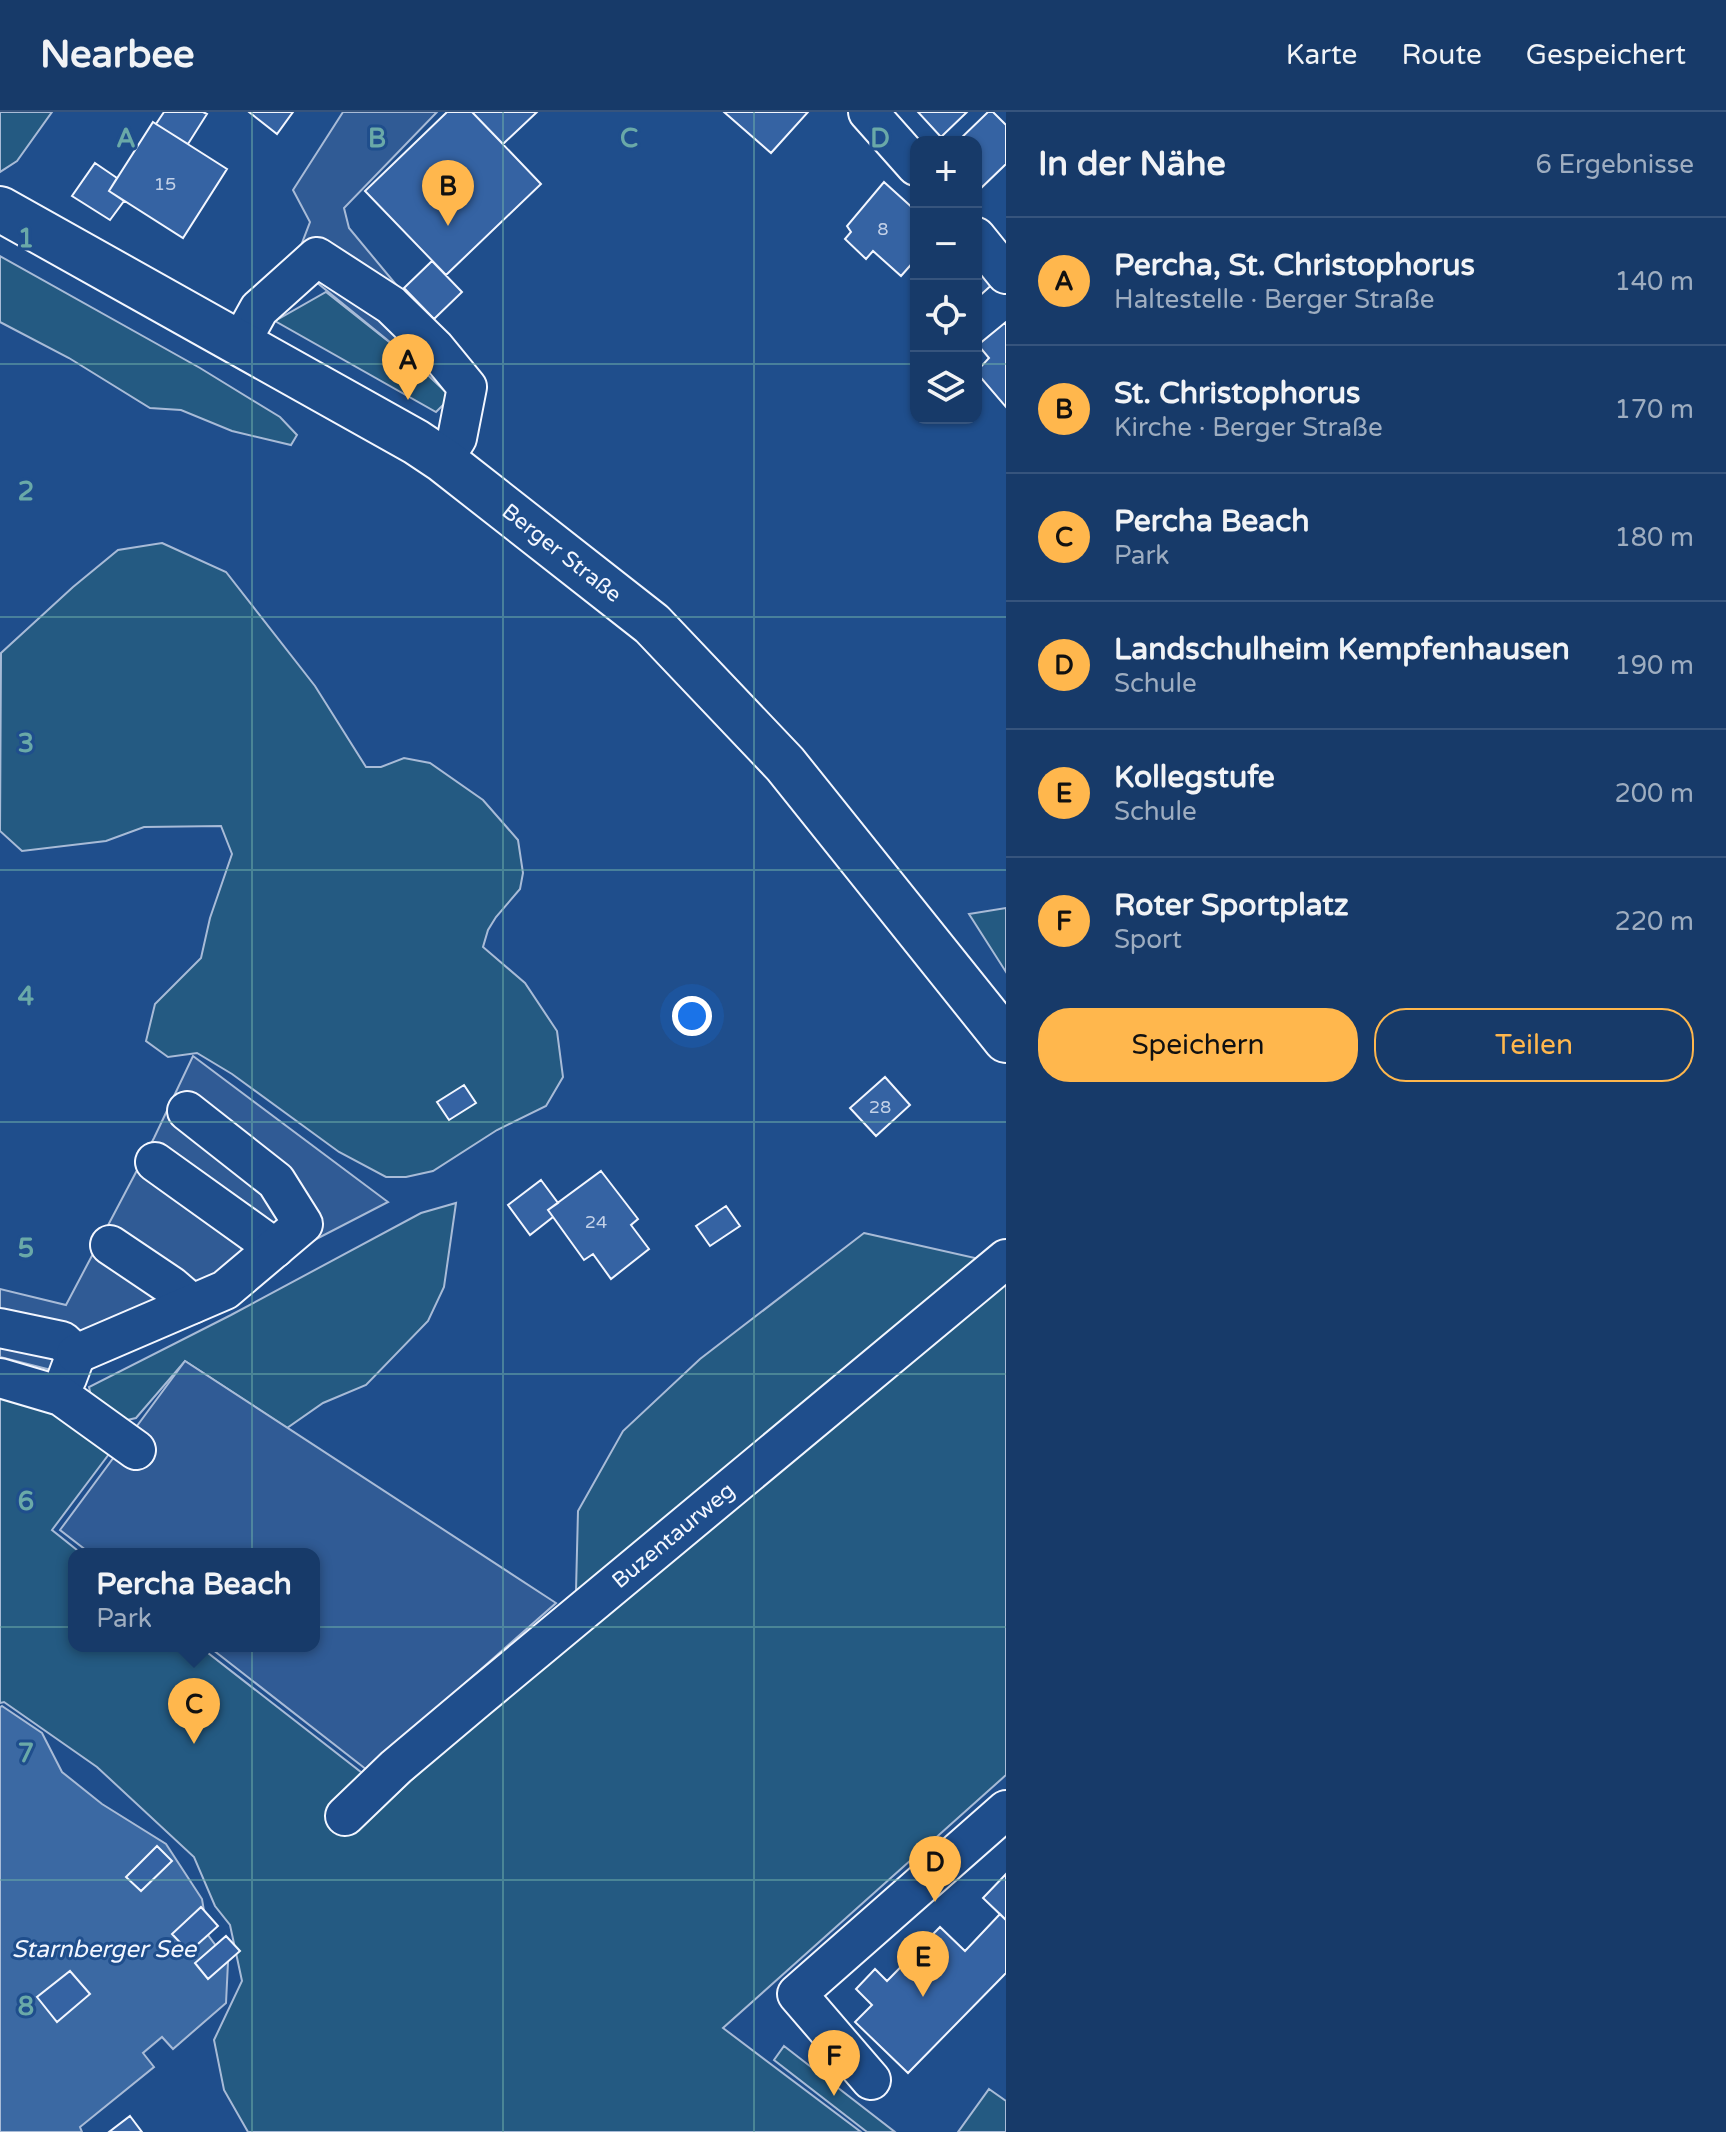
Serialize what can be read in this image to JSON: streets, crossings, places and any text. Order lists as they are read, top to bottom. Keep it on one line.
{"streets":{"main road":["Berger Straße"],"street":["Buzentaurweg"]},"water":["Starnberger See"],"house_numbers":["15","8","28","24"],"page":{"header":"Nearbee","nav":["Karte","Route","Gespeichert"],"heading":["In der Nähe","6 Ergebnisse"],"map_buttons":["+","−"],"pins":["B","A","C","D","E","F"],"list":[{"mark":"A","name":"Percha, St. Christophorus","note":"Haltestelle · Berger Straße","value":"140 m"},{"mark":"B","name":"St. Christophorus","note":"Kirche · Berger Straße","value":"170 m"},{"mark":"C","name":"Percha Beach","note":"Park","value":"180 m"},{"mark":"D","name":"Landschulheim Kempfenhausen","note":"Schule","value":"190 m"},{"mark":"E","name":"Kollegstufe","note":"Schule","value":"200 m"},{"mark":"F","name":"Roter Sportplatz","note":"Sport","value":"220 m"}],"buttons":["Speichern","Teilen"],"popup":["Percha Beach","Park"]},"grid":{"columns":["A","B","C","D"],"rows":["1","2","3","4","5","6","7","8"]}}
